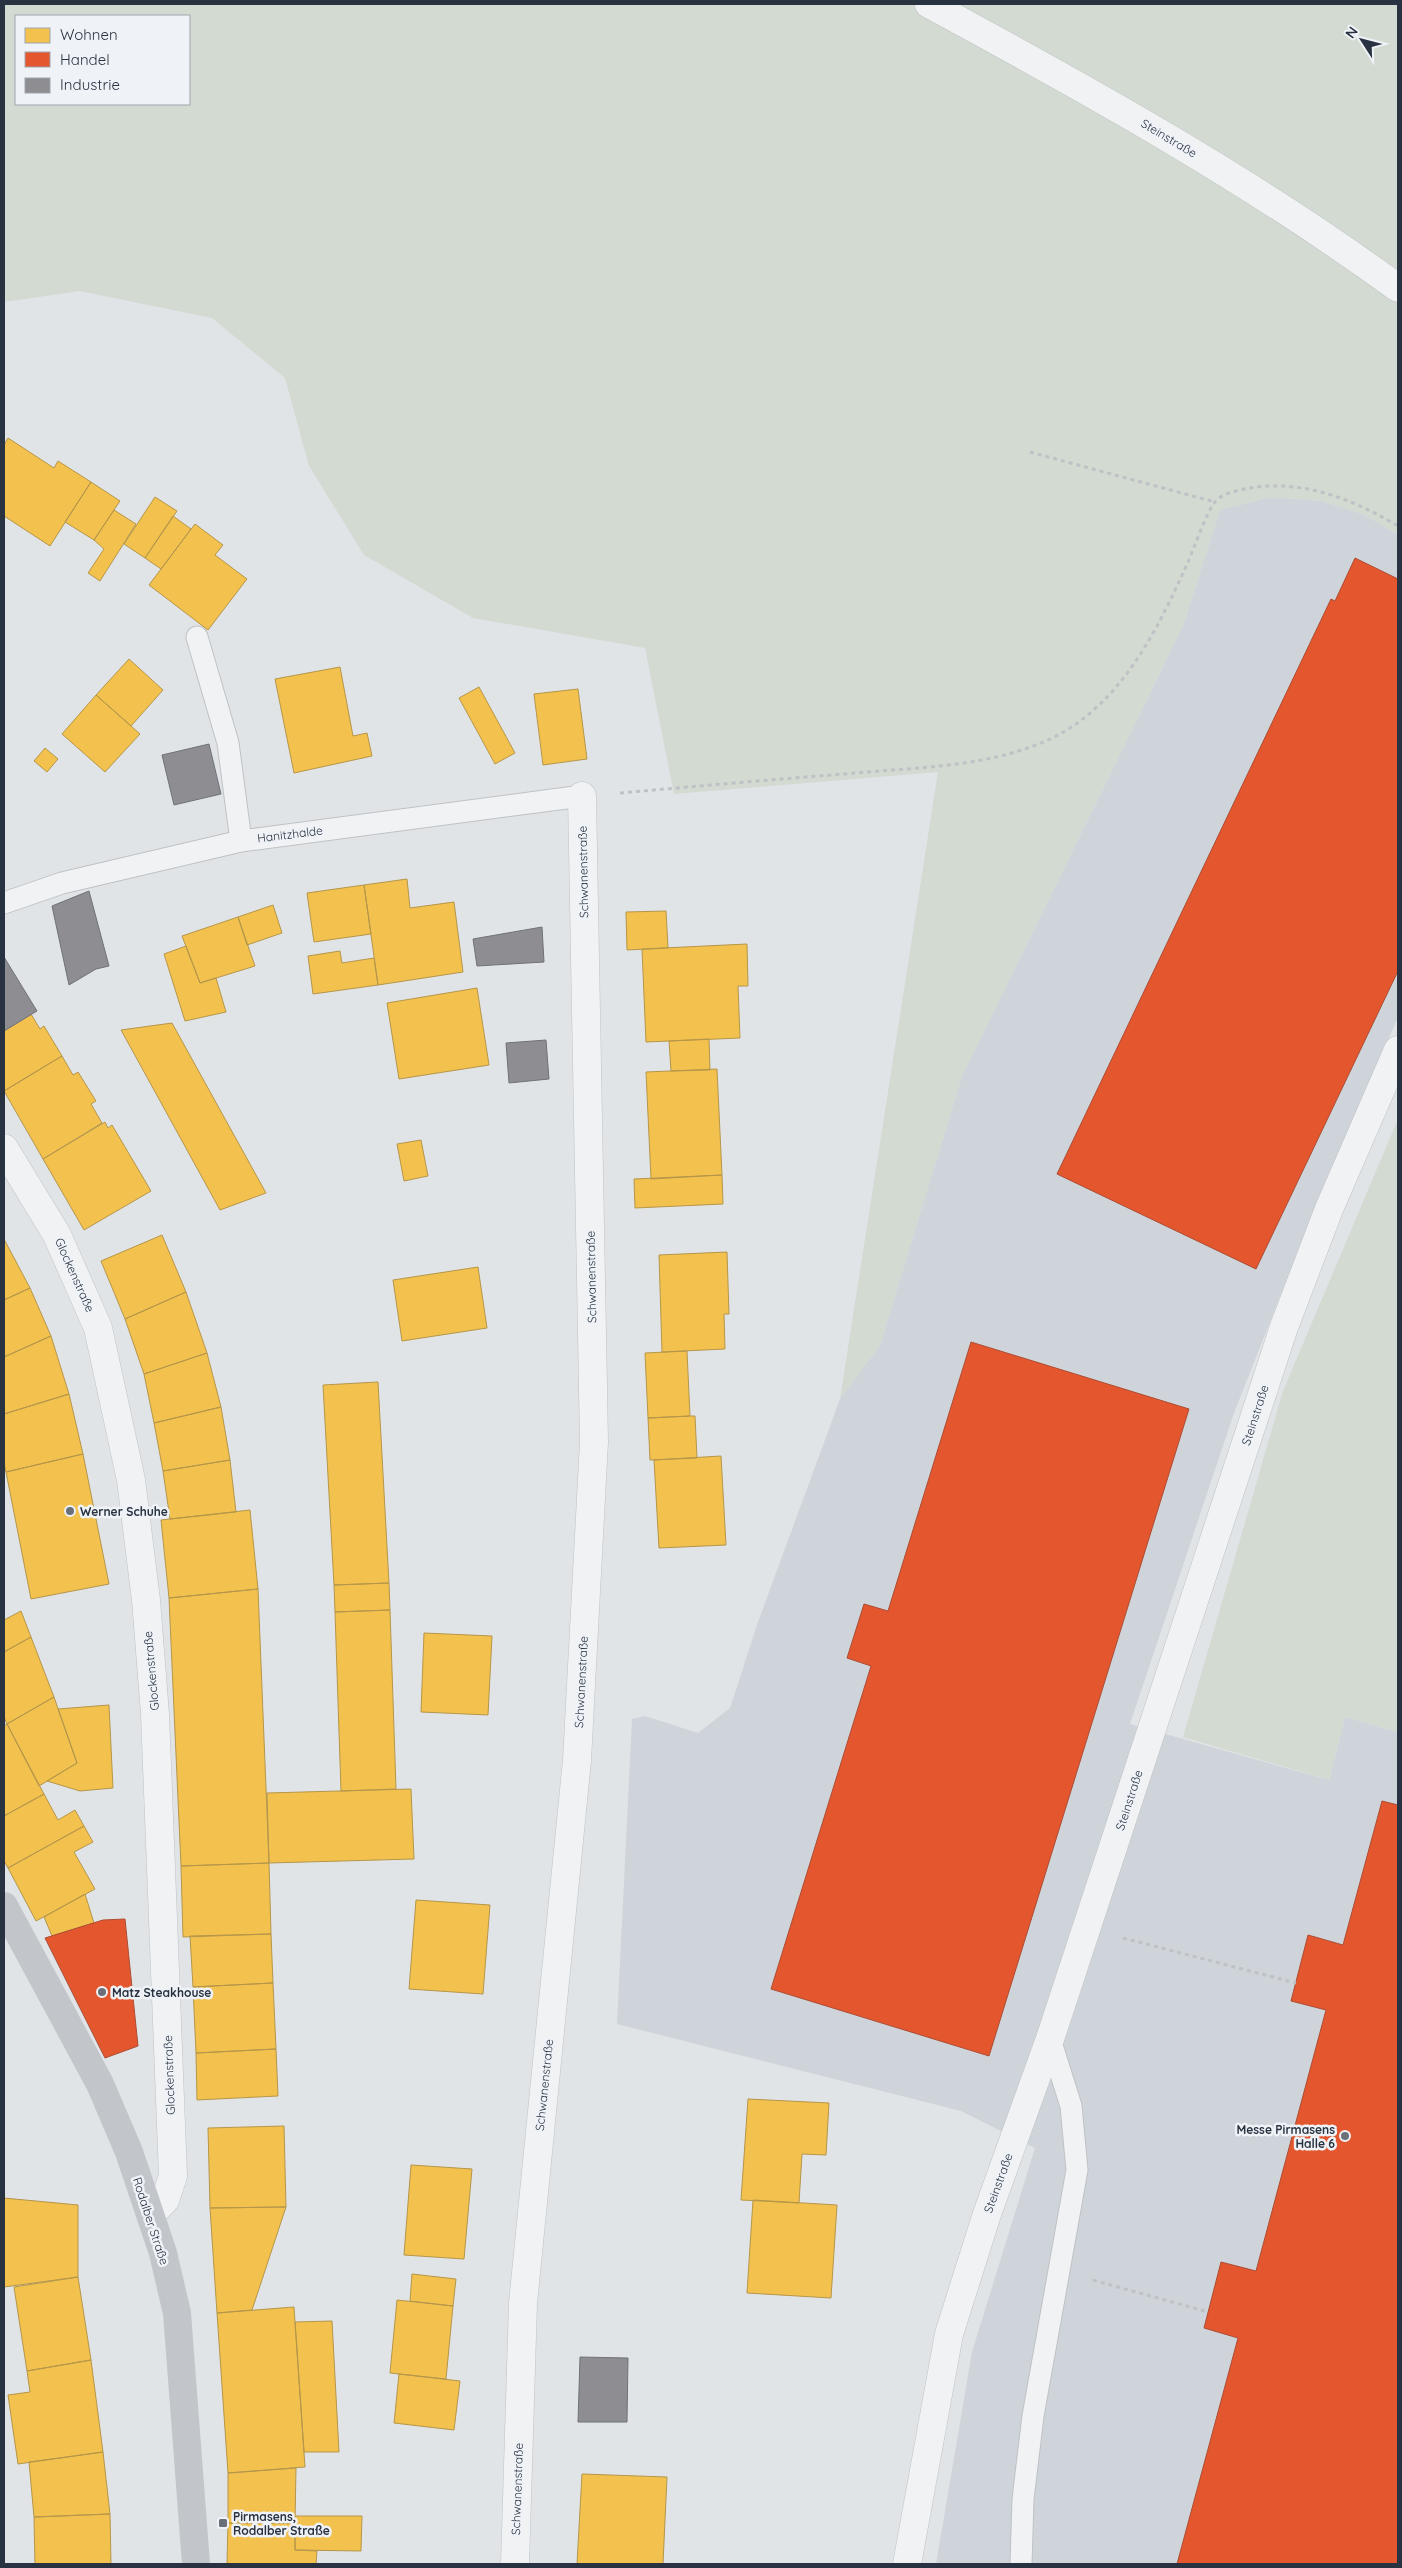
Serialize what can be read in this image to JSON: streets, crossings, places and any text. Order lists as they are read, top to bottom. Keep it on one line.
{"streets":{"main road":["Rodalber Straße"],"street":["Steinstraße","Schwanenstraße","Glockenstraße"],"lane":["Hanitzhalde"]},"crossings":[["Hanitzhalde","Schwanenstraße"],["Glockenstraße","Rodalber Straße"]],"places":{"other":["Werner Schuhe","Matz Steakhouse","Messe Pirmasens Halle 6"],"transit":["Pirmasens, Rodalber Straße"]},"legend":["Wohnen","Handel","Industrie"],"north":"top left"}
